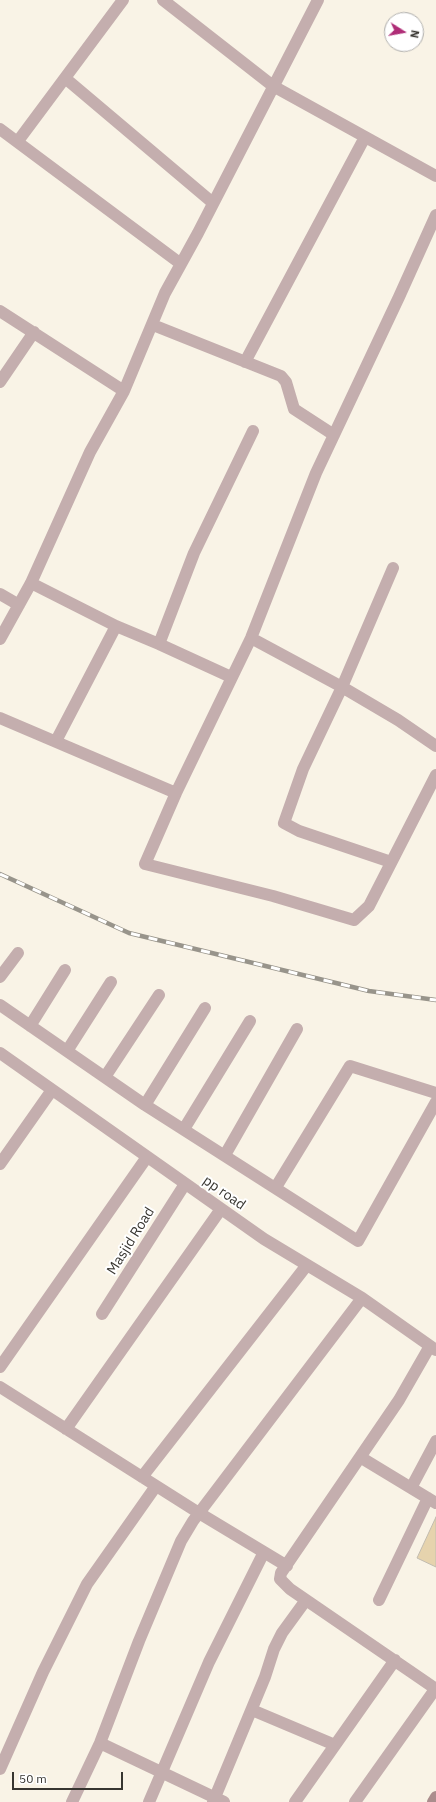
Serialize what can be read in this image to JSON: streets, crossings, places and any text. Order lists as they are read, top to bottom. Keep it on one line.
{"streets":{"street":["pp road","Masjid Road"]},"crossings":[["pp road","Masjid Road"]],"scale_bar":"50 m","north":"right"}
